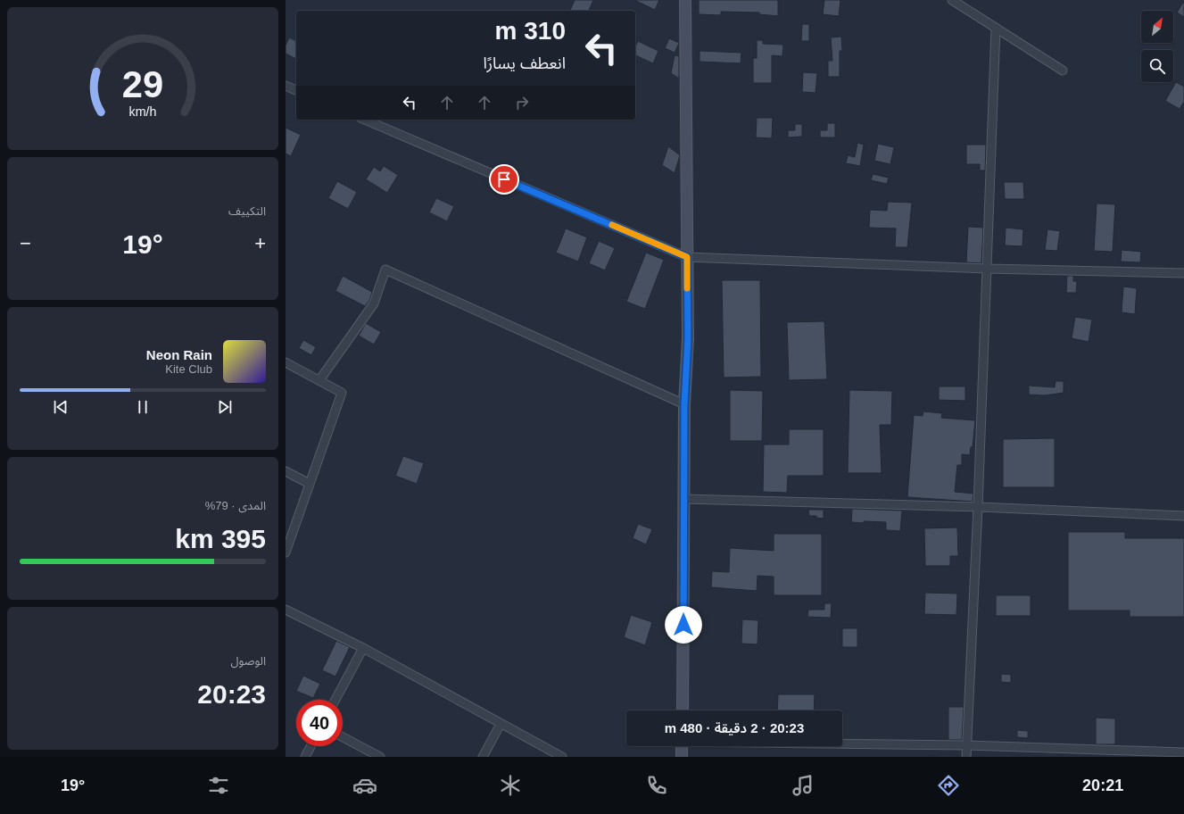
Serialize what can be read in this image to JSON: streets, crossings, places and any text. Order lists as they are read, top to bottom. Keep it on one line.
{"north":"top right","page":{"turn":["310 m","انعطف يسارًا"],"tile":["التكييف",["المدى · 79%","395 km"],["الوصول","20:23"]],"heat":["−","19°","+"],"song":["Neon Rain","Kite Club"],"limit":"40","trip":"20:23 · 2 دقيقة · 480 m","tabs":["20:21","19°"],"gauge":["29","km/h"]}}
